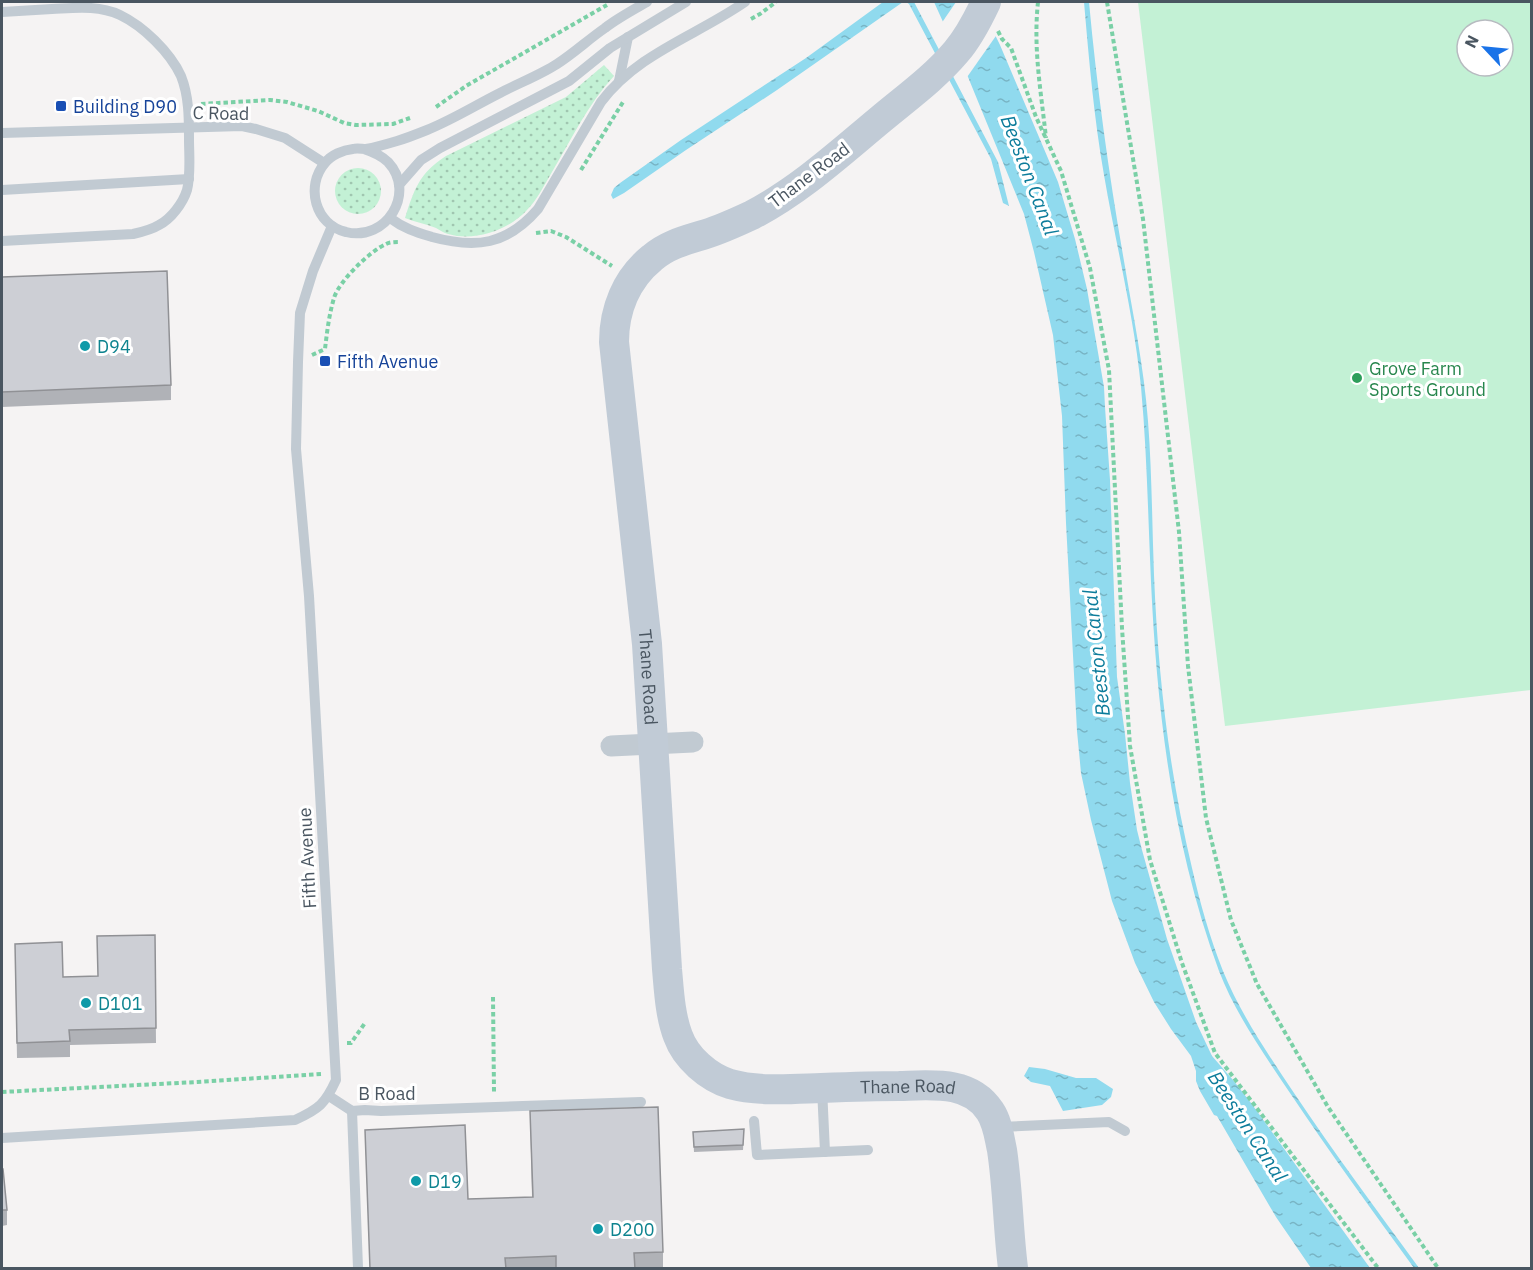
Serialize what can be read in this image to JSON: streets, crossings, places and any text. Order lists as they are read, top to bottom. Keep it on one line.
{"streets":{"street":["Thane Road"],"lane":["C Road","Fifth Avenue","B Road"]},"crossings":[["C Road","Fifth Avenue"],["Fifth Avenue","B Road"]],"water":["Beeston Canal"],"places":{"transit":["Building D90","Fifth Avenue"],"other":["D94","Grove Farm Sports Ground","D101","D19","D200"]},"north":"top left"}
